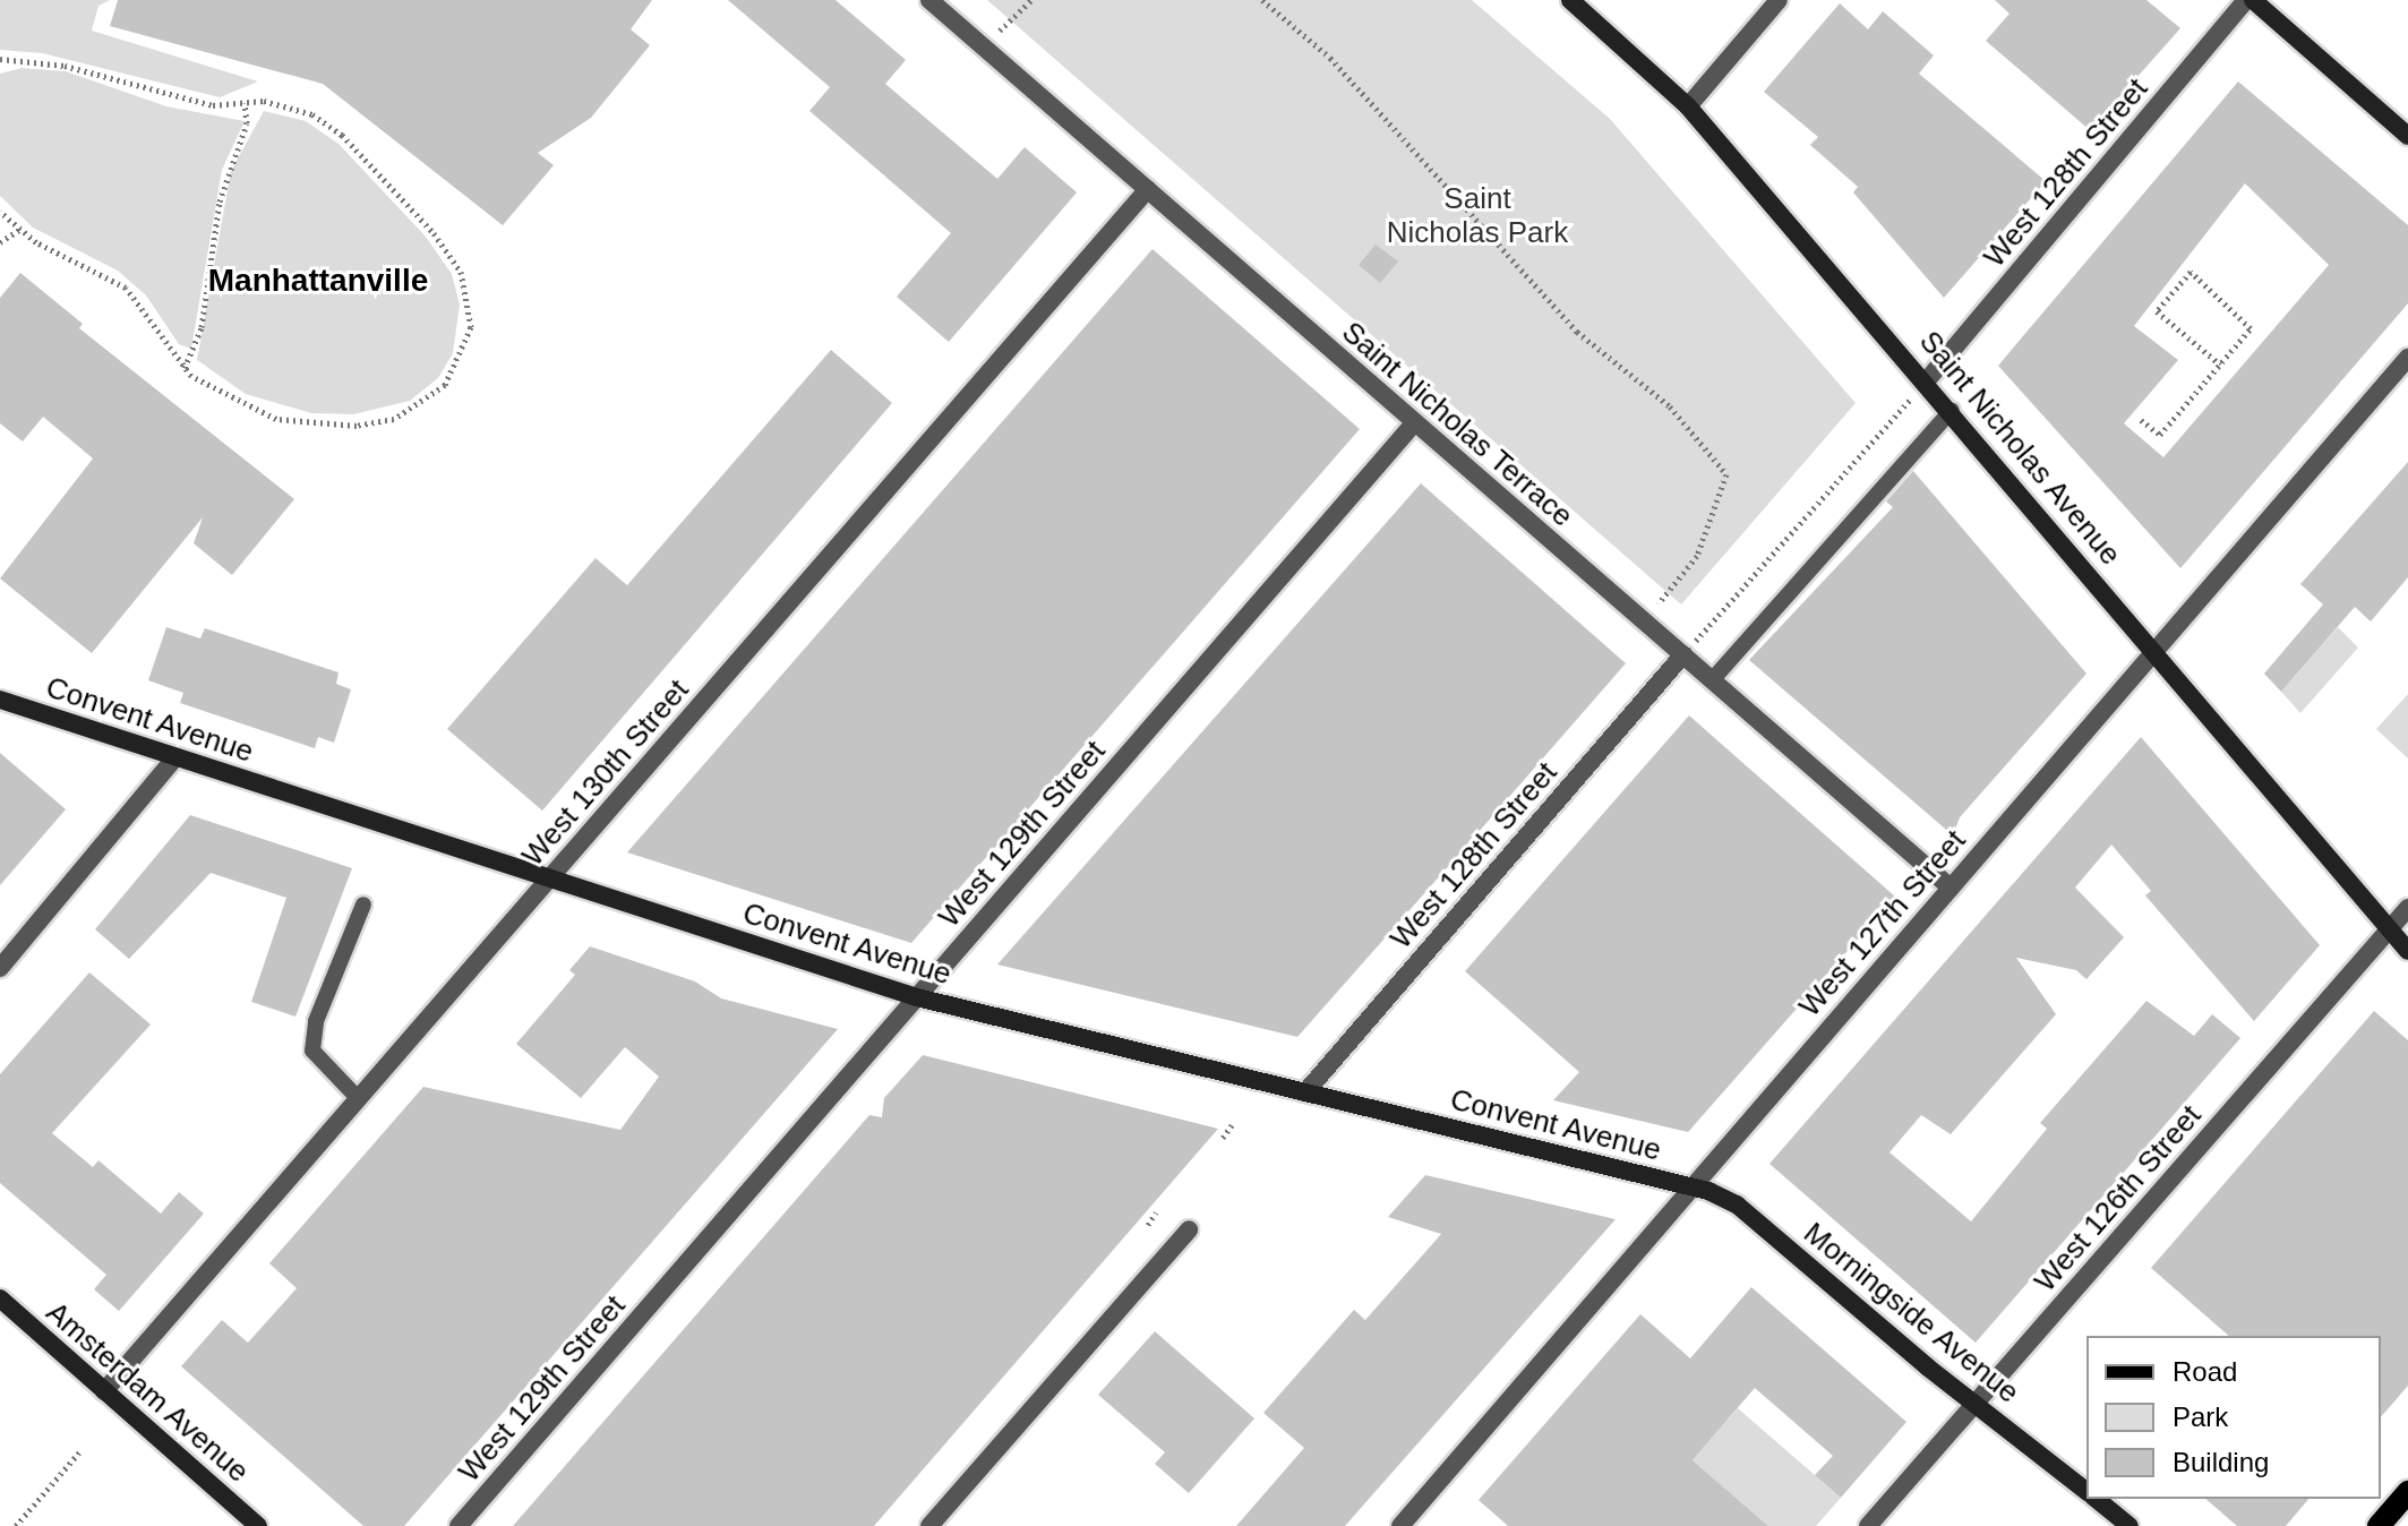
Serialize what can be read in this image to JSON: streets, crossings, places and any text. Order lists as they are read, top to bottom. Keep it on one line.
{"streets":{"street":["West 128th Street","Saint Nicholas Terrace","Saint Nicholas Avenue","Convent Avenue","West 130th Street","West 129th Street","West 127th Street","West 126th Street","Morningside Avenue","Amsterdam Avenue"]},"crossings":[["West 128th Street","Saint Nicholas Terrace"],["West 128th Street","Saint Nicholas Avenue"],["West 128th Street","Convent Avenue"],["Saint Nicholas Terrace","West 130th Street"],["Saint Nicholas Terrace","West 129th Street"],["Saint Nicholas Terrace","West 127th Street"],["Saint Nicholas Avenue","West 127th Street"],["Saint Nicholas Avenue","West 126th Street"],["Convent Avenue","West 130th Street"],["Convent Avenue","West 129th Street"],["Convent Avenue","West 127th Street"],["Convent Avenue","Morningside Avenue"],["West 130th Street","Amsterdam Avenue"],["West 127th Street","Morningside Avenue"],["West 126th Street","Morningside Avenue"]],"districts":["Manhattanville"],"parks":["Saint Nicholas Park"],"legend":["Road","Park","Building"]}
